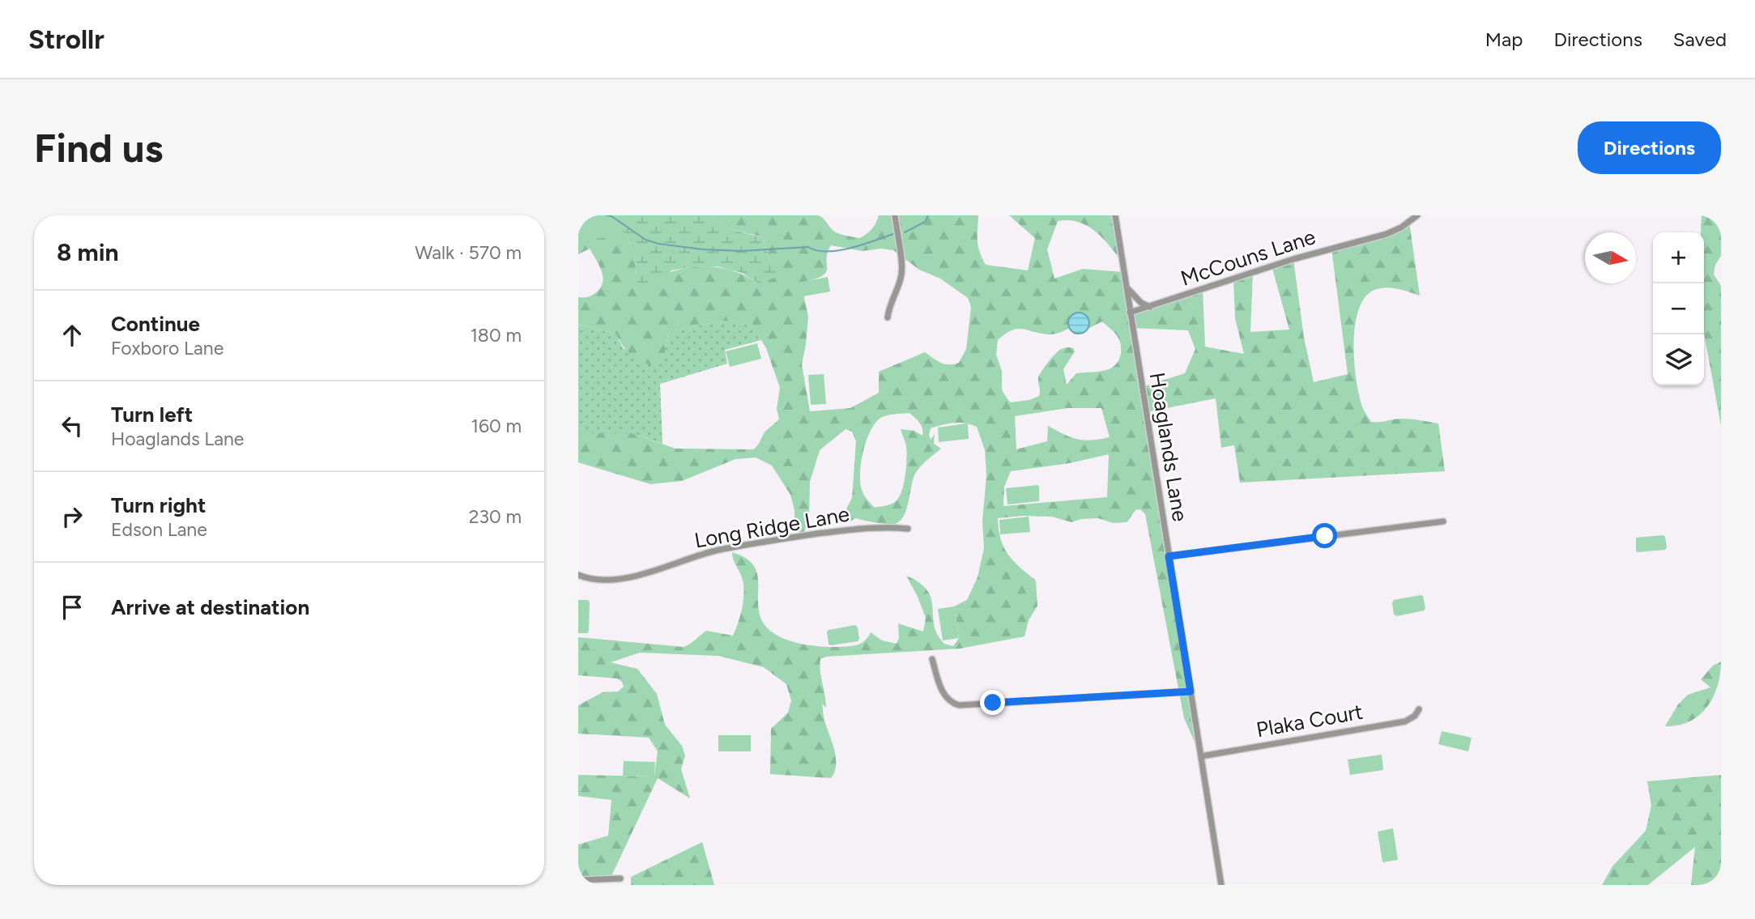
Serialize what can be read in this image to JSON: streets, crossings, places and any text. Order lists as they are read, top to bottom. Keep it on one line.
{"streets":{"street":["McCouns Lane","Hoaglands Lane","Long Ridge Lane","Plaka Court"]},"crossings":[["McCouns Lane","Hoaglands Lane"],["Hoaglands Lane","Plaka Court"]],"north":"right","page":{"header":"Strollr","nav":["Map","Directions","Saved"],"buttons":"Directions","title":"Find us","heading":["8 min","Walk · 570 m"],"map_buttons":["+","−"],"list":[["Continue","Foxboro Lane","180 m"],["Turn left","Hoaglands Lane","160 m"],["Turn right","Edson Lane","230 m"],"Arrive at destination"]}}
